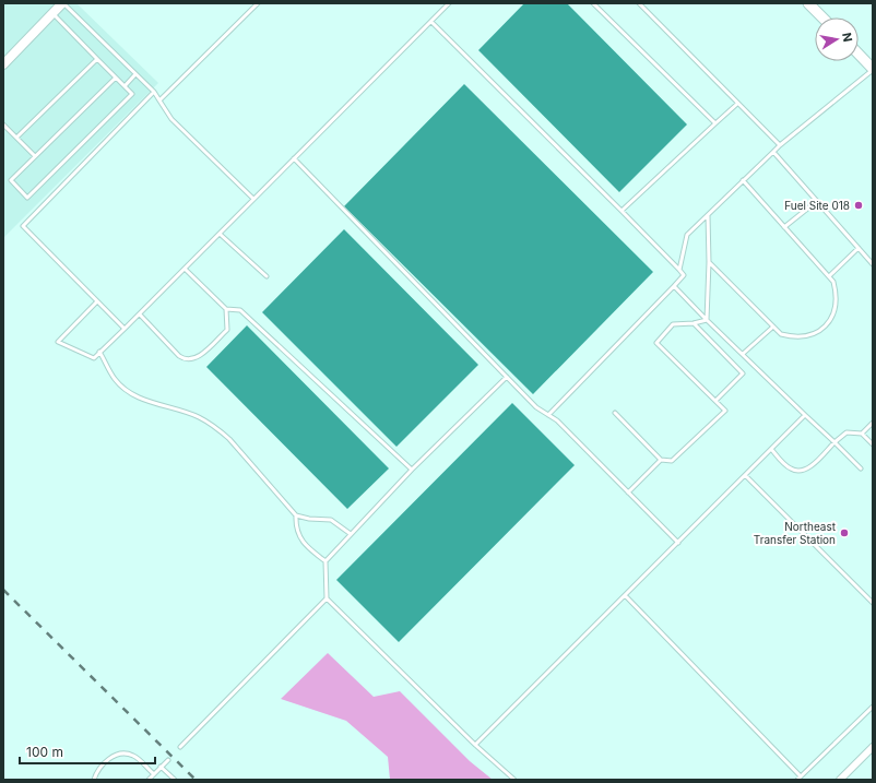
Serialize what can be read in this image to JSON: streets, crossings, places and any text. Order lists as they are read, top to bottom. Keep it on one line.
{"places":["Fuel Site 018","Northeast Transfer Station"],"scale_bar":"100 m","north":"right"}
